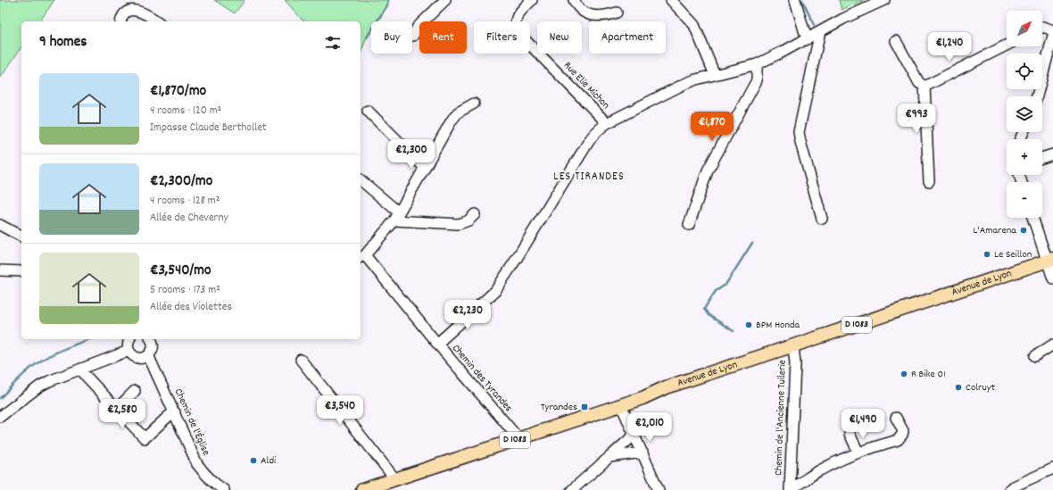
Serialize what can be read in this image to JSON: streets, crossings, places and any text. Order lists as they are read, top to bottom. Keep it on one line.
{"streets":{"main road":["Avenue de Lyon","D 1083"],"street":["Rue Elie Michon","Chemin des Tyrandes","Chemin de l'Ancienne Tuilerie","Chemin de l'Église"]},"crossings":[["Avenue de Lyon","Chemin des Tyrandes"],["Avenue de Lyon","Chemin de l'Ancienne Tuilerie"]],"districts":["LES TIRANDES"],"places":{"other":["L'Amarena","Le Seillon","BPM Honda","R Bike 01","Colruyt","Aldi"],"transit":["Tyrandes"]},"north":"top right","page":{"map_buttons":["+","−"],"chip":["Buy","Rent","Filters","New","Apartment"],"heading":"9 homes","price":["€1,240","€993","€1,870","€2,300","€2,230","€3,540","€2,580","€1,490","€2,010"],"list":[{"name":"€1,870/mo","note":"4 rooms · 120 m² · Impasse Claude Berthollet"},{"name":"€2,300/mo","note":"4 rooms · 128 m² · Allée de Cheverny"},{"name":"€3,540/mo","note":"5 rooms · 173 m² · Allée des Violettes"}]}}
